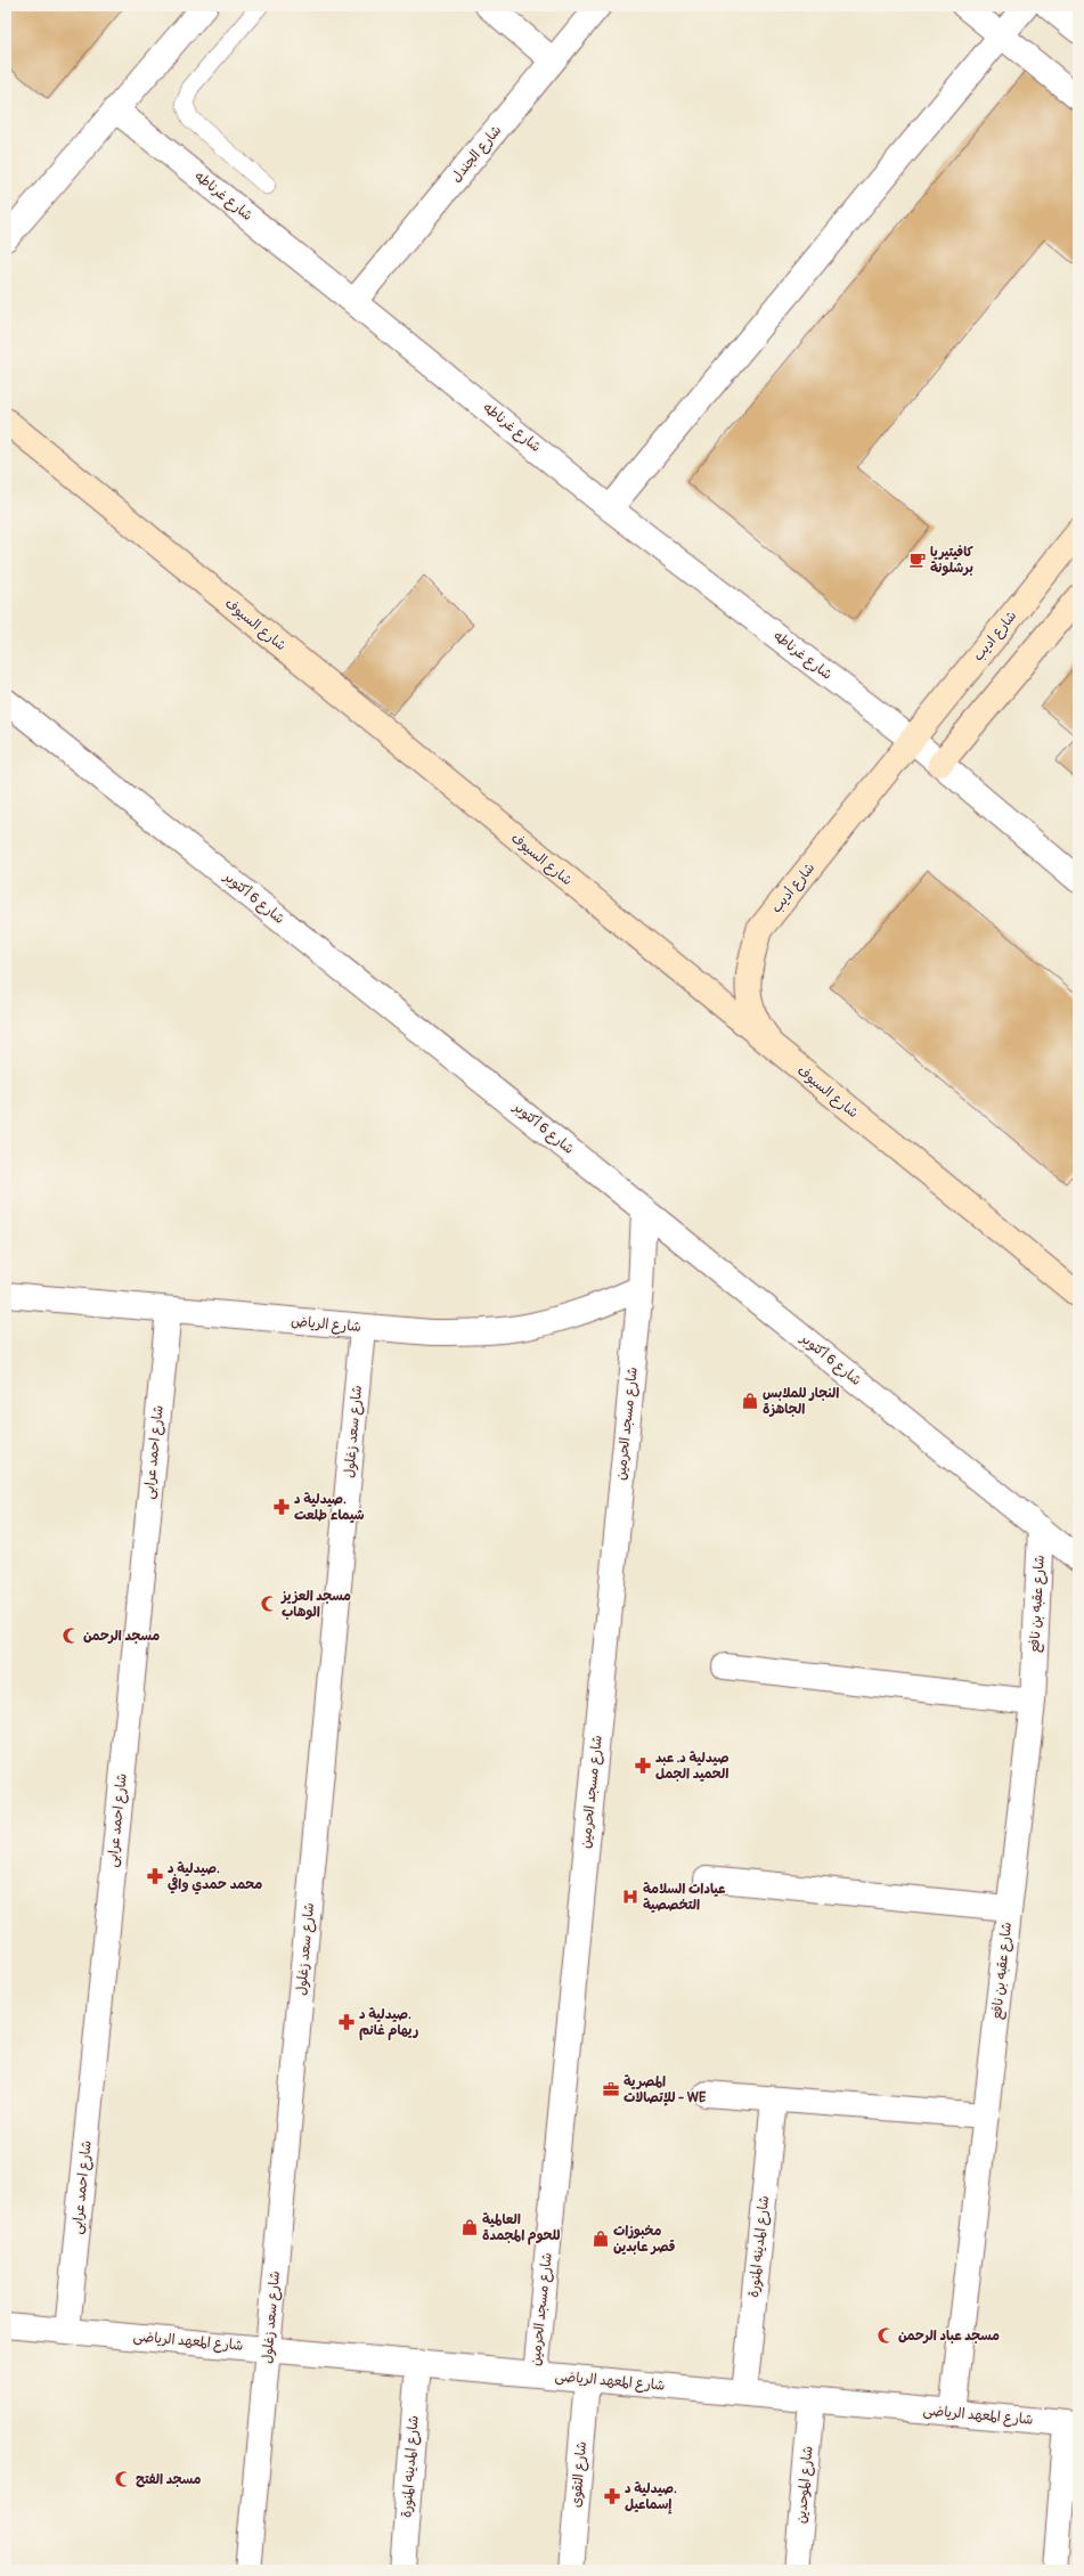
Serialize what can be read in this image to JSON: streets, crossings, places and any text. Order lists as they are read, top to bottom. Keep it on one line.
{"streets":{"main road":["شارع السيوف","شارع اديب","شارع أديب"],"street":["شارع الجندل","شارع غرناطه","شارع 6 أكتوبر","شارع الرياض","شارع مسجد الحرمين","شارع سعد زغلول","شارع احمد عرابى","شارع عقبه بن نافع","شارع المدينه المنورة","شارع المعهد الرياضى","شارع التقوى","شارع الموحدين"]},"crossings":[["شارع الجندل","شارع غرناطه"],["شارع غرناطه","شارع اديب"],["شارع غرناطه","شارع أديب"],["شارع السيوف","شارع أديب"],["شارع اديب","شارع أديب"],["شارع 6 أكتوبر","شارع مسجد الحرمين"],["شارع 6 أكتوبر","شارع عقبه بن نافع"],["شارع الرياض","شارع مسجد الحرمين"],["شارع الرياض","شارع سعد زغلول"],["شارع الرياض","شارع احمد عرابى"],["شارع مسجد الحرمين","شارع المعهد الرياضى"],["شارع سعد زغلول","شارع المعهد الرياضى"],["شارع احمد عرابى","شارع المعهد الرياضى"],["شارع عقبه بن نافع","شارع المعهد الرياضى"],["شارع المدينه المنورة","شارع المعهد الرياضى"],["شارع المعهد الرياضى","شارع التقوى"],["شارع المعهد الرياضى","شارع الموحدين"]],"places":{"cafe":["كافيتيريا برشلونة"],"shop":["النجار للملابس الجاهزة","العالمية للحوم المجمدة","مخبوزات قصر عابدين"],"pharmacy":["صيدلية د. شيماء طلعت","صيدلية د. عبد الحميد الجمل","صيدلية د. محمد حمدي وافي","صيدلية د. ريهام غانم","صيدلية د. إسماعيل"],"mosque":["مسجد العزيز الوهاب","مسجد الرحمن","مسجد عباد الرحمن","مسجد الفتح"],"hospital":["عيادات السلامة التخصصية"],"office":["المصرية للإتصالات - WE"]}}
